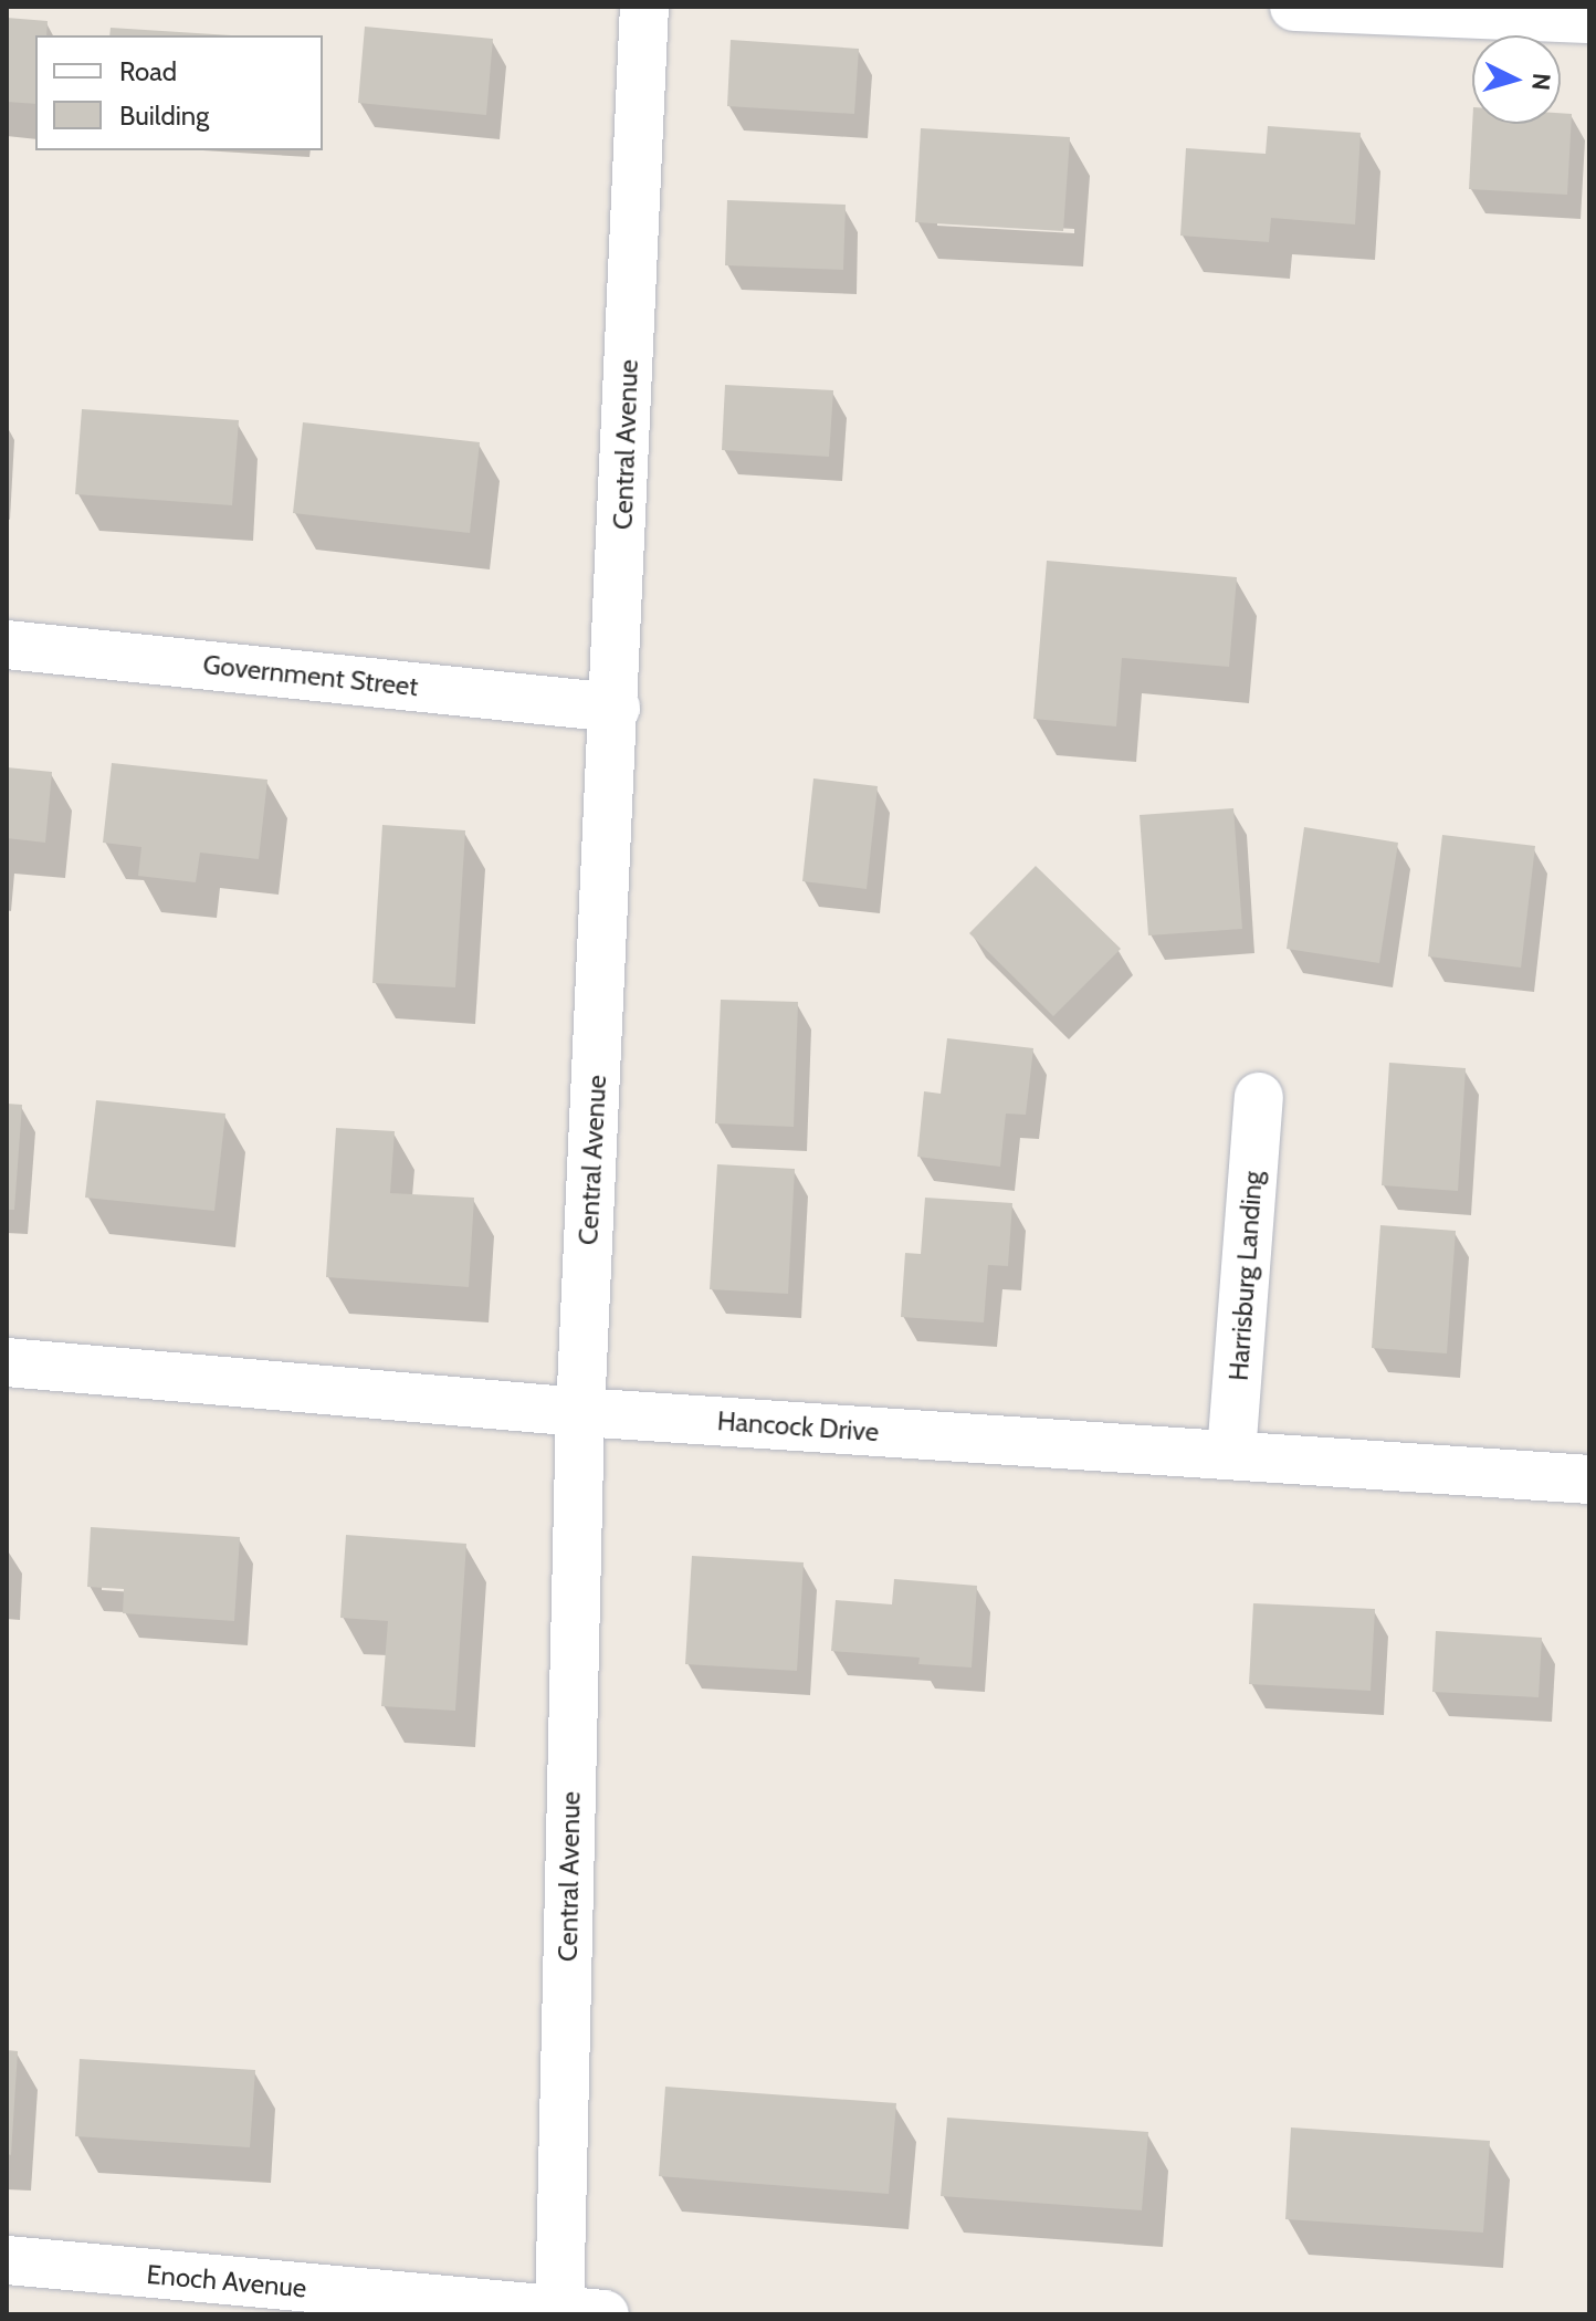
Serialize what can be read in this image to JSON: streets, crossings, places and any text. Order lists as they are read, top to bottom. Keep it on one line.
{"streets":{"street":["Central Avenue","Government Street","Harrisburg Landing","Hancock Drive","Enoch Avenue"]},"crossings":[["Central Avenue","Government Street"],["Central Avenue","Hancock Drive"],["Central Avenue","Enoch Avenue"],["Harrisburg Landing","Hancock Drive"]],"legend":["Road","Building"],"north":"right"}
